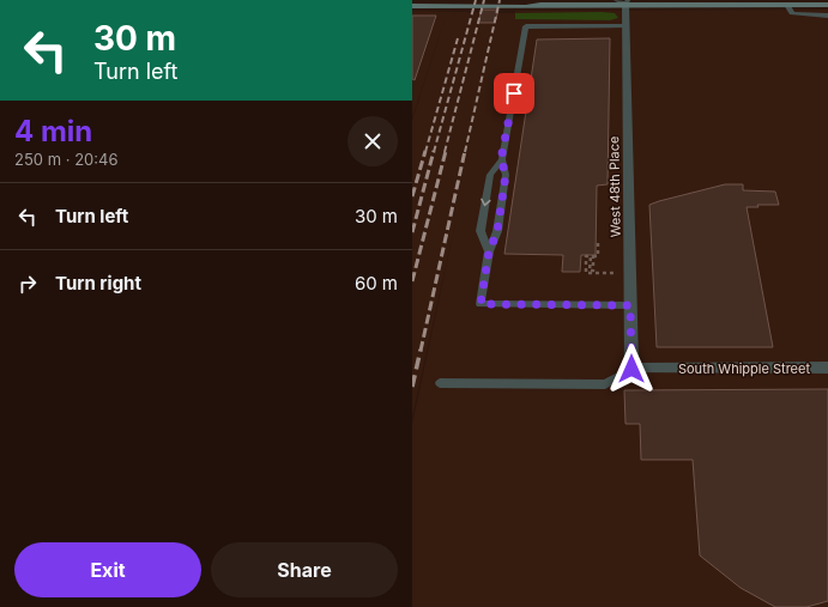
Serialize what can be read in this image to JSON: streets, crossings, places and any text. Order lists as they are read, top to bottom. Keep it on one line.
{"streets":{"street":["West 48th Place","South Whipple Street"]},"crossings":[["West 48th Place","South Whipple Street"]],"page":{"turn":["30 m","Turn left"],"heading":["4 min","250 m · 20:46"],"list":[{"name":"Turn left","value":"30 m"},{"name":"Turn right","value":"60 m"}],"buttons":["Exit","Share"]}}
